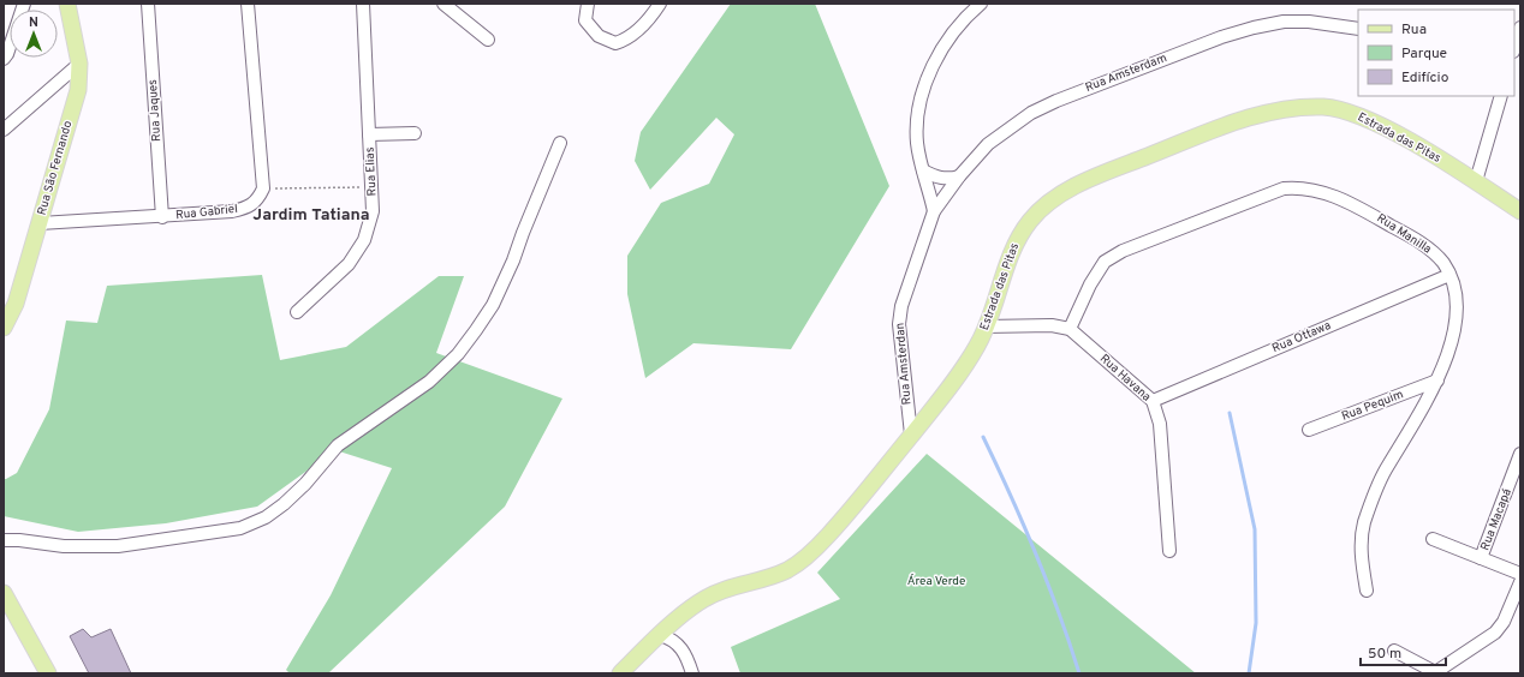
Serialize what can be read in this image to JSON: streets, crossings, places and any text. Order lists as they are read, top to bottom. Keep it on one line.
{"streets":{"main road":["Estrada das Pitas","Rua São Fernando"],"street":["Rua Amsterdam","Rua Jaques","Rua Elias","Rua Gabriel","Rua Manilla","Rua Ottawa","Rua Amsterdan","Rua Havana","Rua Pequim","Rua Macapá"]},"crossings":[["Rua Amsterdam","Rua Amsterdan"],["Rua Jaques","Rua Gabriel"],["Estrada das Pitas","Rua Amsterdan"],["Rua São Fernando","Rua Gabriel"],["Rua Manilla","Rua Ottawa"],["Rua Manilla","Rua Havana"],["Rua Manilla","Rua Pequim"],["Rua Ottawa","Rua Havana"]],"districts":["Jardim Tatiana"],"parks":["Área Verde"],"legend":["Rua","Parque","Edifício"],"scale_bar":"50 m","north":"top"}
